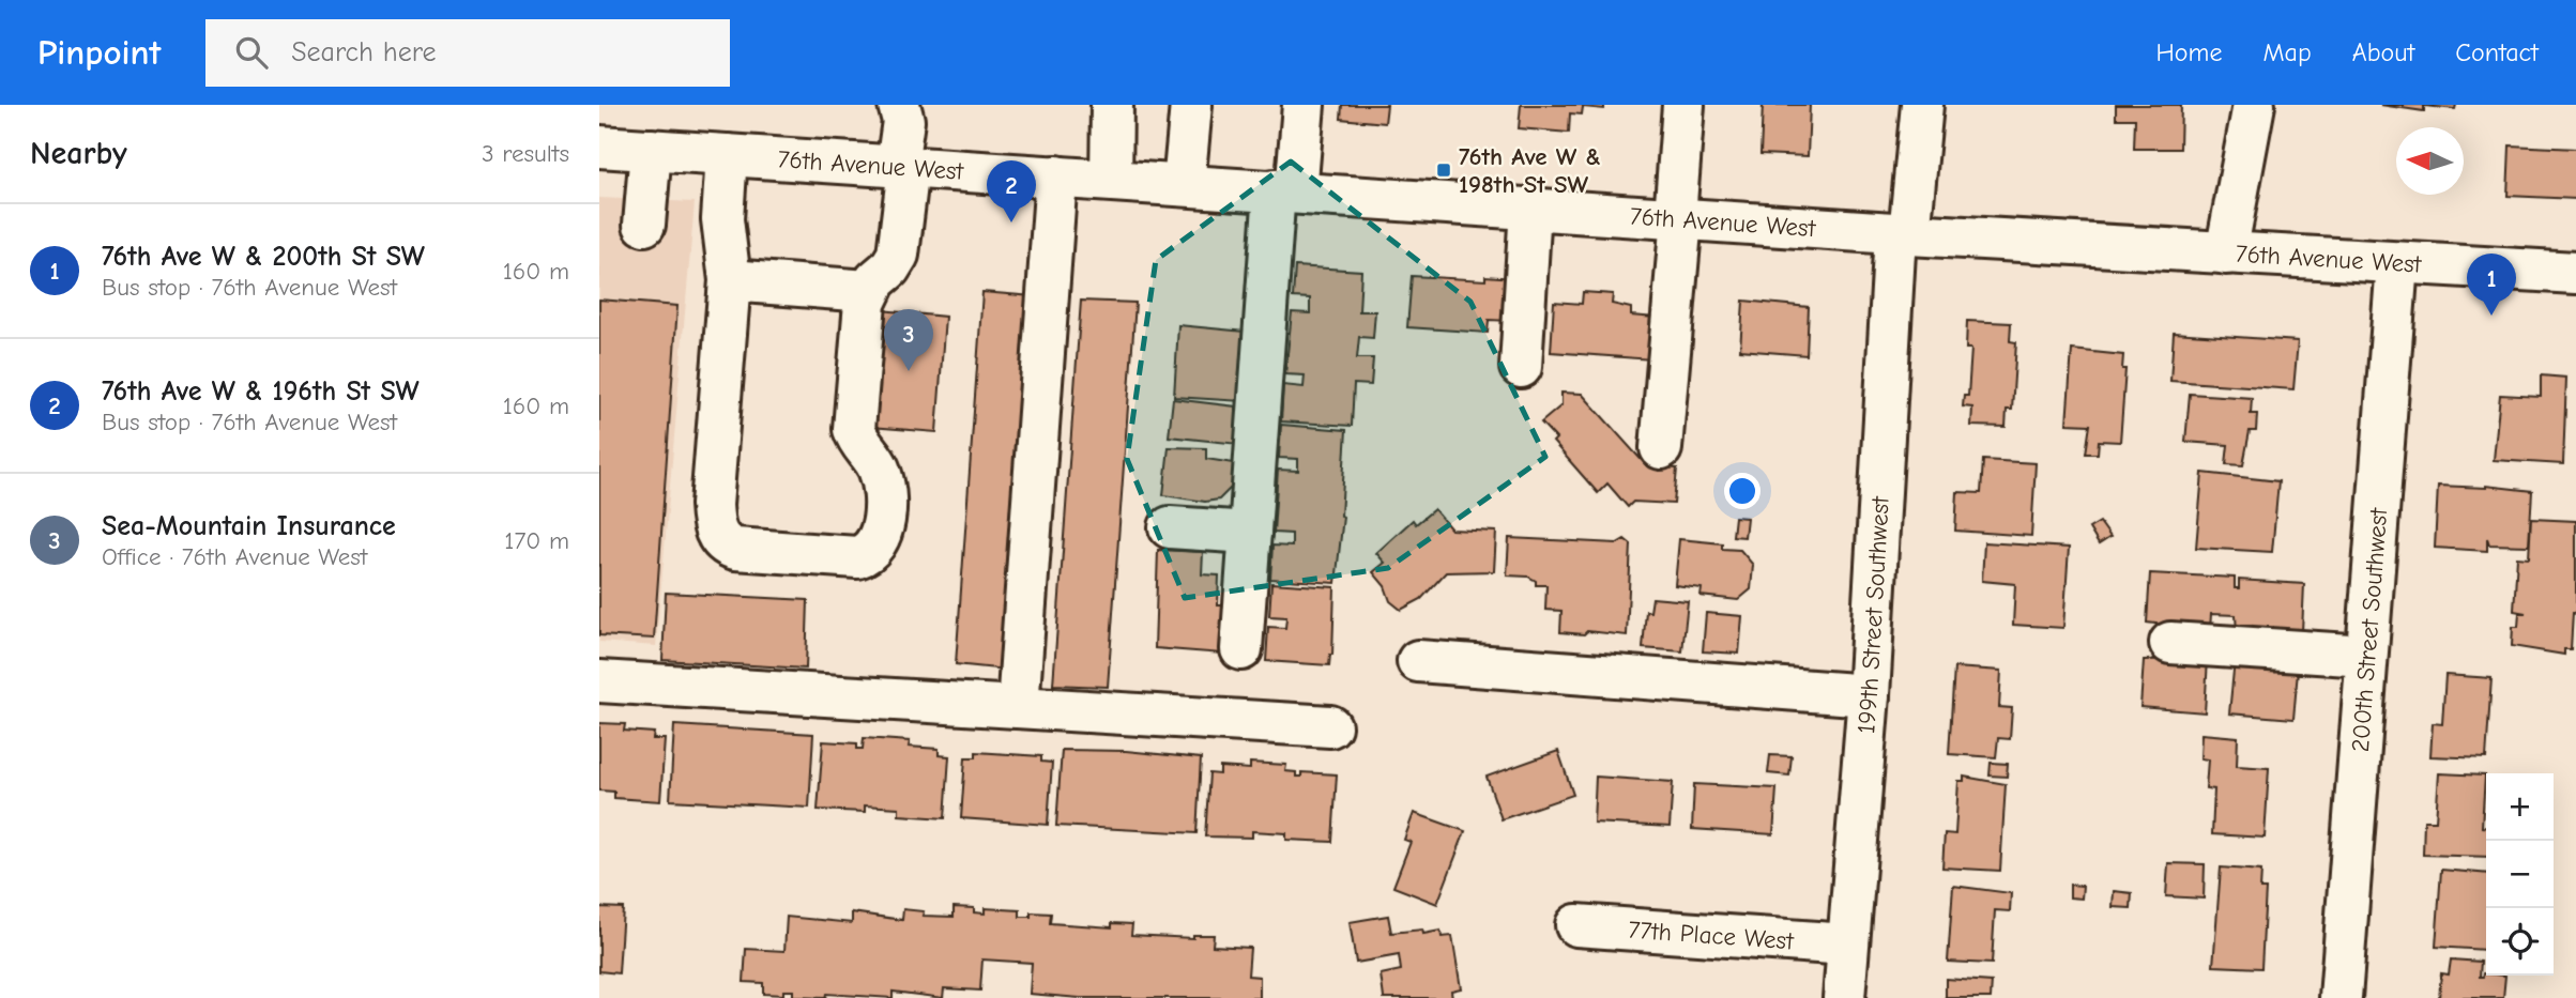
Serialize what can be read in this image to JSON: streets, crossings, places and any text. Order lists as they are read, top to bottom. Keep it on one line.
{"streets":{"street":["76th Avenue West","199th Street Southwest","200th Street Southwest","77th Place West"]},"crossings":[["76th Avenue West","199th Street Southwest"],["76th Avenue West","200th Street Southwest"],["199th Street Southwest","77th Place West"]],"places":{"transit":["76th Ave W & 198th St SW"]},"north":"left","page":{"header":"Pinpoint","search":"Search here","nav":["Home","Map","About","Contact"],"heading":["Nearby","3 results"],"pins":["2","1","3"],"list":[{"mark":"1","name":"76th Ave W & 200th St SW","note":"Bus stop · 76th Avenue West","value":"160 m"},{"mark":"2","name":"76th Ave W & 196th St SW","note":"Bus stop · 76th Avenue West","value":"160 m"},{"mark":"3","name":"Sea-Mountain Insurance","note":"Office · 76th Avenue West","value":"170 m"}],"map_buttons":["+","−"]}}
